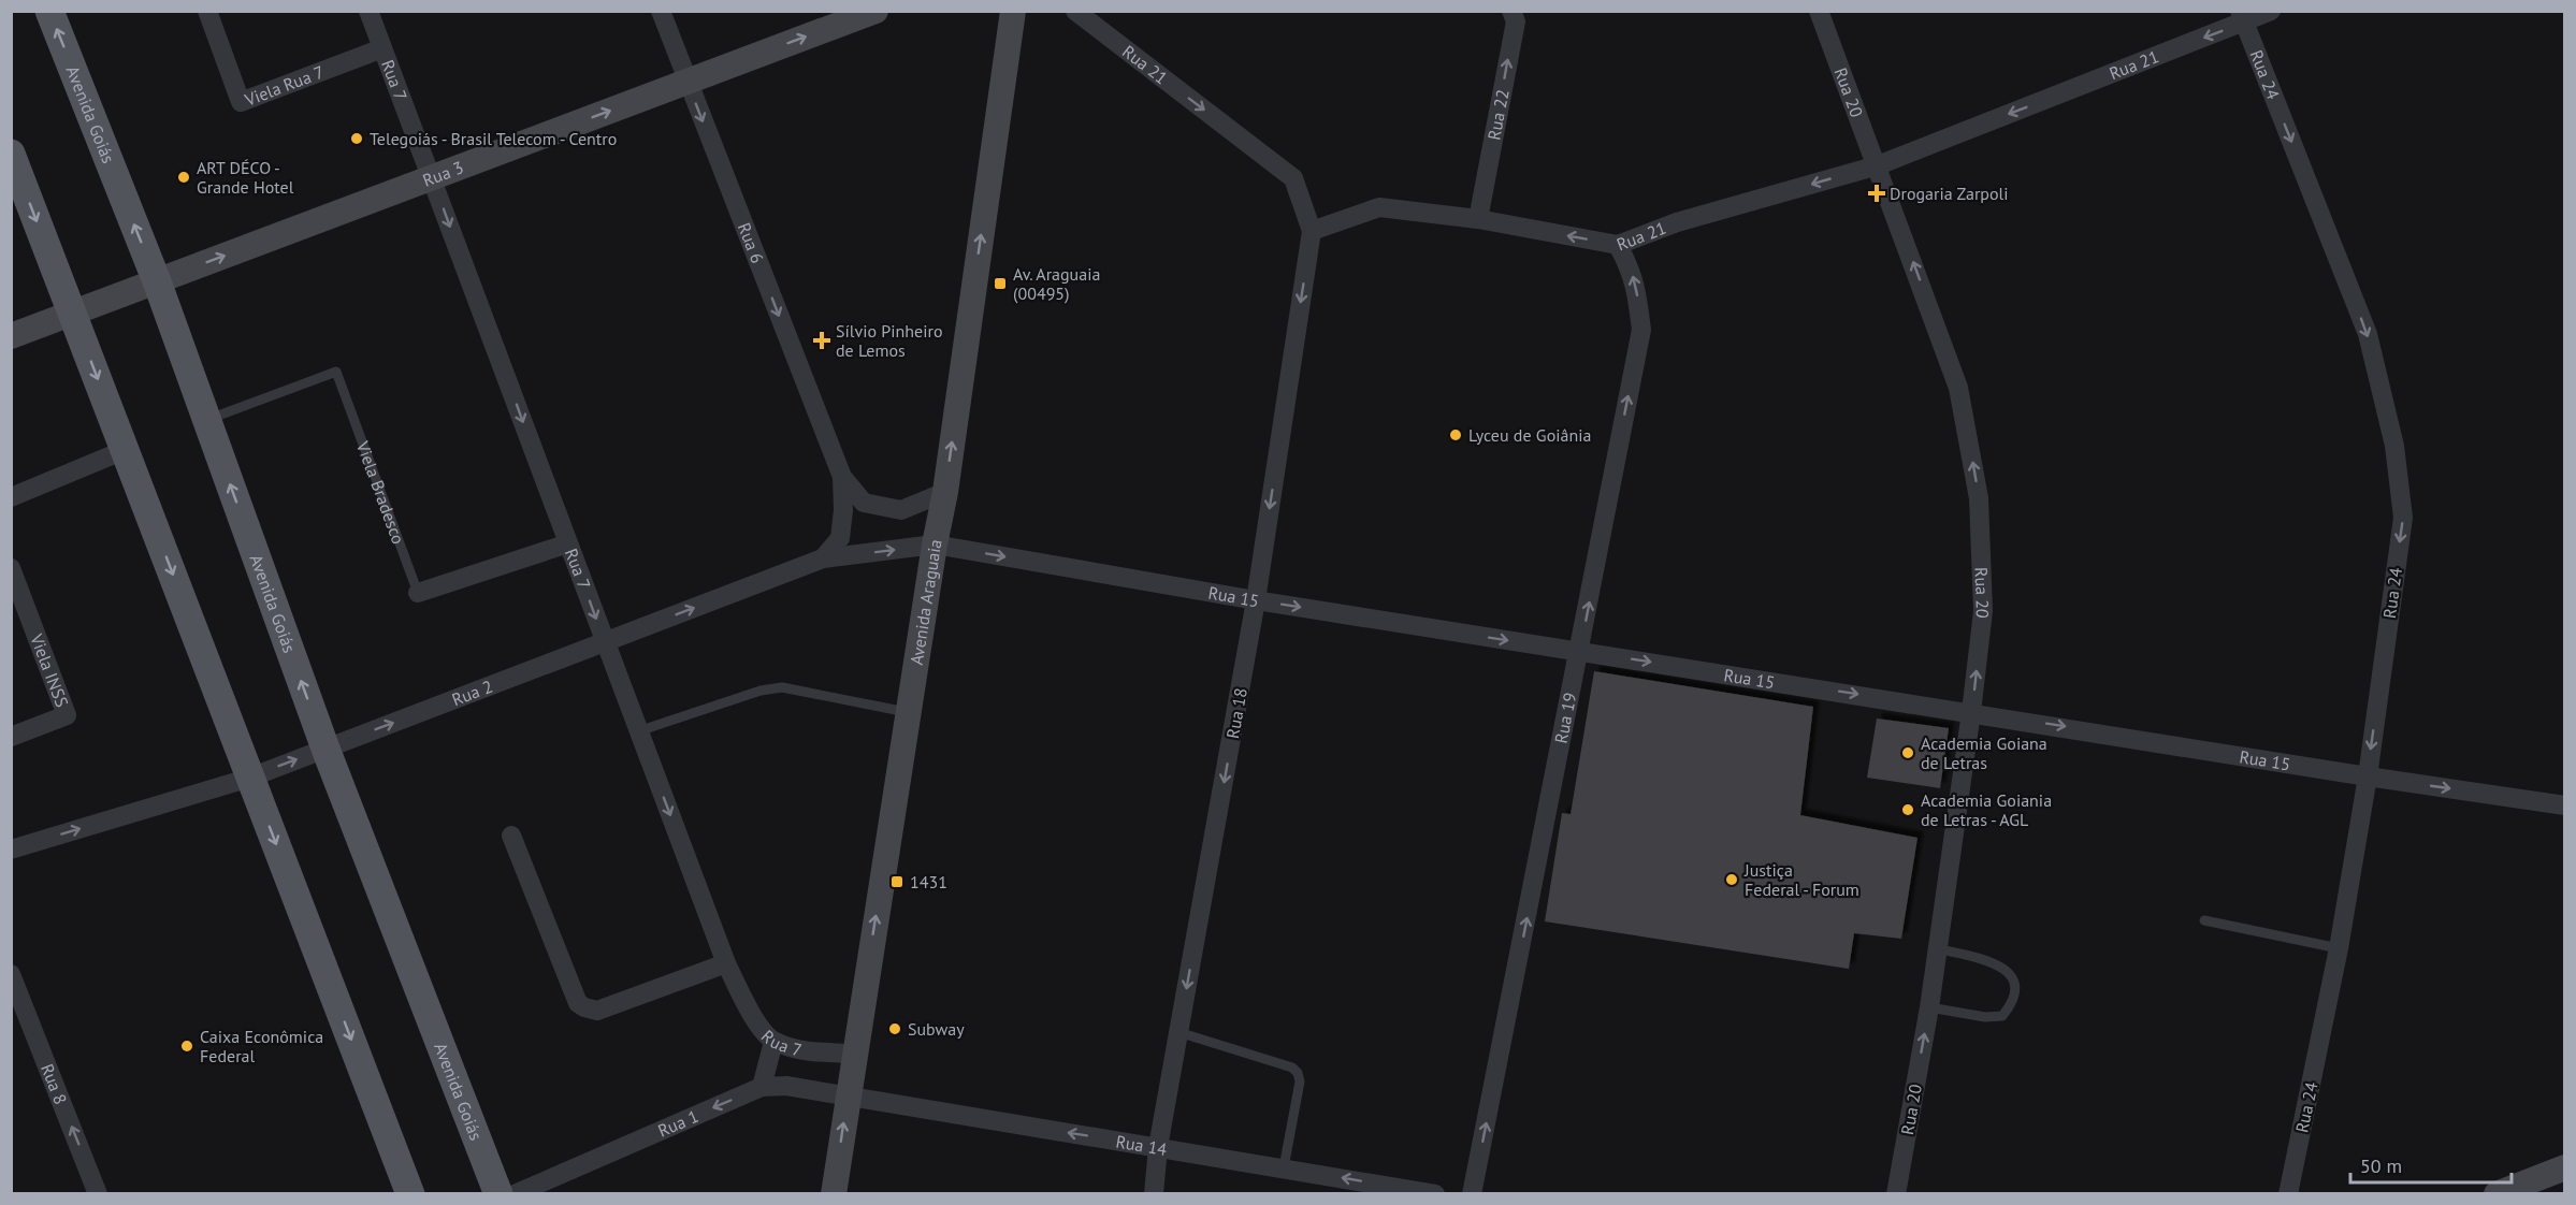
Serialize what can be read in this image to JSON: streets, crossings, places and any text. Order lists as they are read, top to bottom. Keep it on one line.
{"streets":{"main road":["Avenida Goiás","Rua 3","Avenida Araguaia"],"street":["Rua 21","Rua 24","Rua 7","Viela Rua 7","Rua 20","Rua 22","Rua 6","Viela Bradesco","Rua 15","Viela INSS","Rua 2","Rua 18","Rua 19","Rua 8","Rua 1","Rua 14"]},"crossings":[["Rua 21","Rua 24"],["Rua 21","Rua 20"],["Rua 21","Rua 22"],["Rua 21","Rua 18"],["Rua 21","Rua 19"],["Rua 24","Rua 15"],["Rua 7","Viela Rua 7"],["Rua 7","Rua 3"],["Rua 7","Viela Bradesco"],["Rua 7","Avenida Araguaia"],["Rua 7","Rua 2"],["Rua 20","Rua 15"],["Avenida Goiás","Rua 3"],["Avenida Goiás","Viela Bradesco"],["Avenida Goiás","Rua 2"],["Rua 3","Rua 6"],["Rua 6","Avenida Araguaia"],["Rua 6","Rua 2"],["Rua 15","Avenida Araguaia"],["Rua 15","Rua 2"],["Rua 15","Rua 18"],["Rua 15","Rua 19"],["Avenida Araguaia","Rua 2"],["Avenida Araguaia","Rua 1"],["Avenida Araguaia","Rua 14"],["Rua 18","Rua 14"],["Rua 1","Rua 14"]],"one_way":["Rua 24","Rua 7","Rua 20","Rua 22","Rua 3","Rua 6","Rua 15","Avenida Araguaia","Rua 2","Rua 18","Rua 19","Rua 8","Rua 1","Rua 14"],"places":{"other":["Telegoiás - Brasil Telecom - Centro","ART DÉCO - Grande Hotel","Lyceu de Goiânia","Academia Goiana de Letras","Academia Goiania de Letras - AGL","Justiça Federal - Forum","Subway","Caixa Econômica Federal"],"health":["Drogaria Zarpoli","Sílvio Pinheiro de Lemos"],"transit":["Av. Araguaia (00495)","1431"]},"scale_bar":"50 m"}
